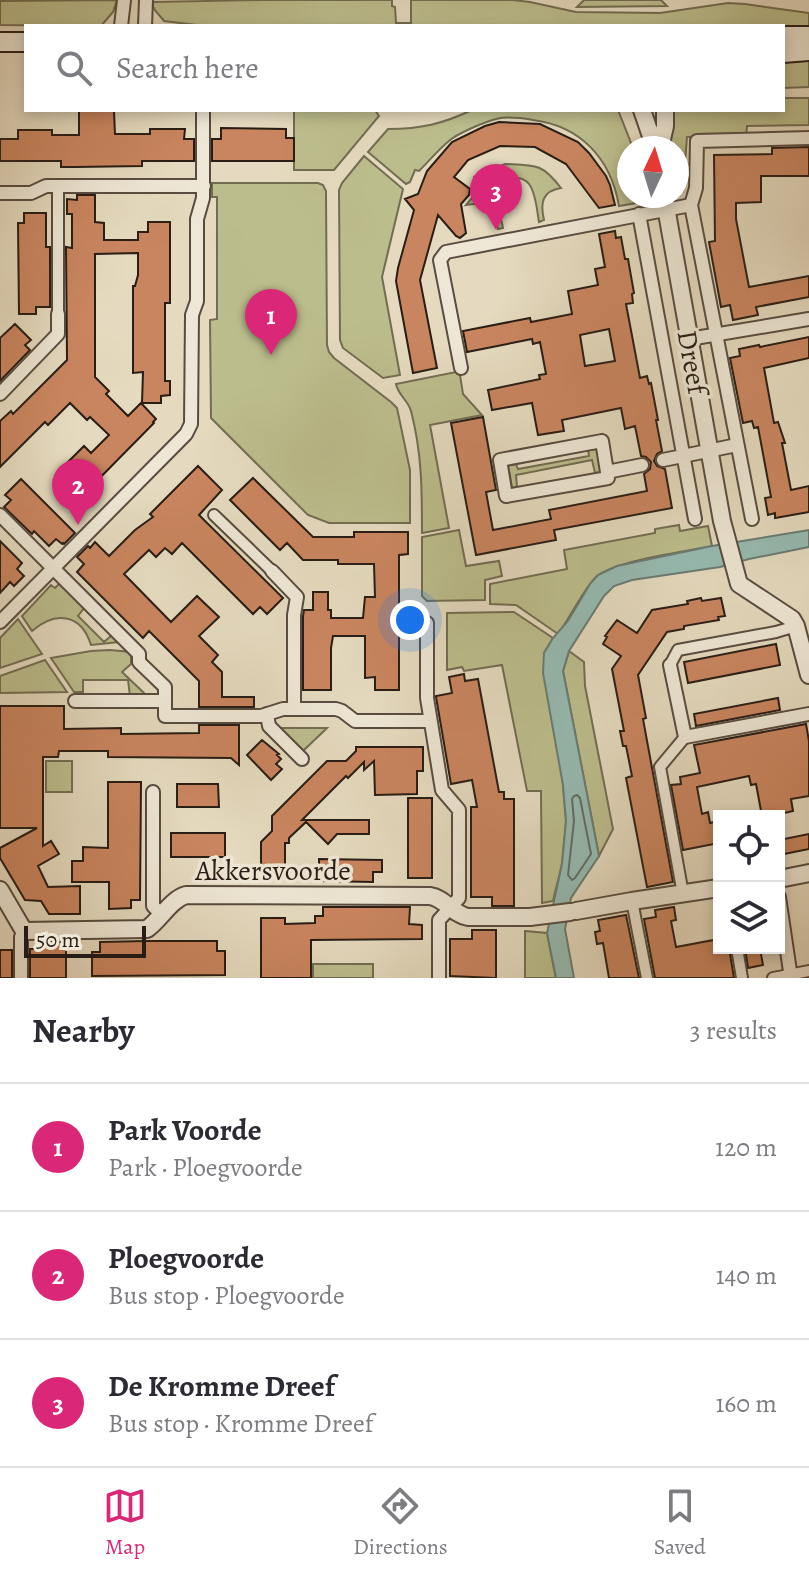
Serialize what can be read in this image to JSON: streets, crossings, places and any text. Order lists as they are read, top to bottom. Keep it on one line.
{"streets":{"street":["Dreef","Akkersvoorde"]},"scale_bar":"50 m","north":"top","page":{"search":"Search here","pins":["3","1","2"],"scale":"50 m","heading":["Nearby","3 results"],"list":[{"mark":"1","name":"Park Voorde","note":"Park · Ploegvoorde","value":"120 m"},{"mark":"2","name":"Ploegvoorde","note":"Bus stop · Ploegvoorde","value":"140 m"},{"mark":"3","name":"De Kromme Dreef","note":"Bus stop · Kromme Dreef","value":"160 m"}],"nav":["Map","Directions","Saved"]}}
